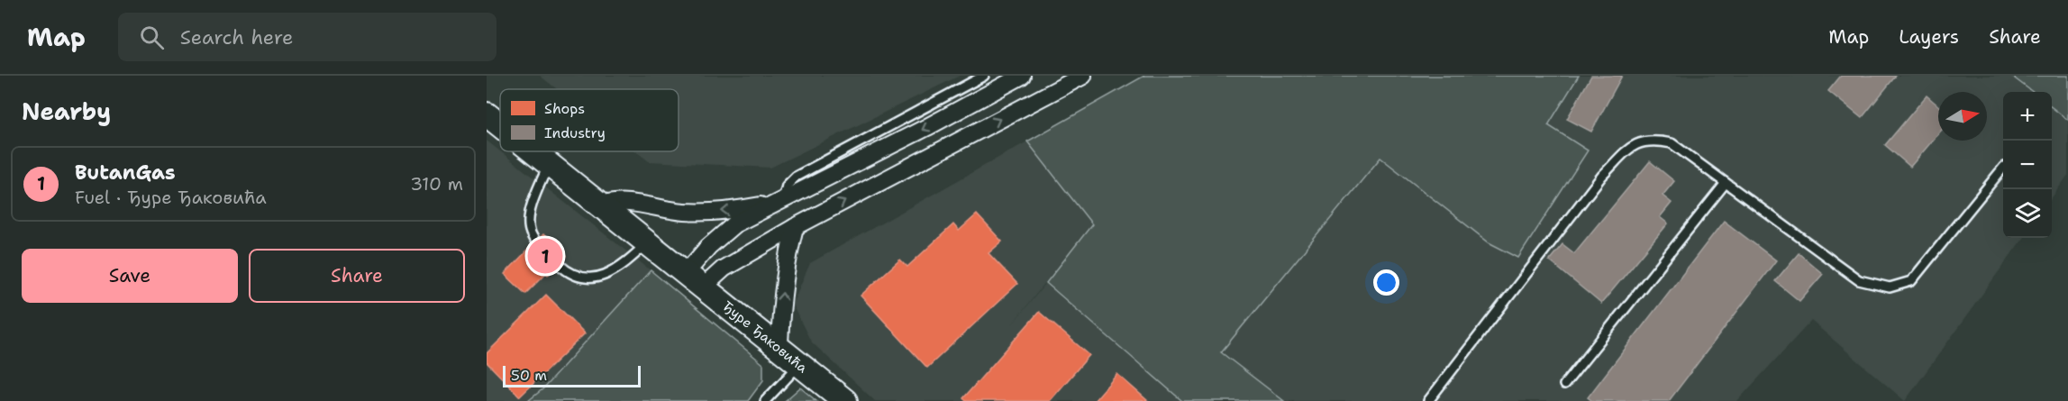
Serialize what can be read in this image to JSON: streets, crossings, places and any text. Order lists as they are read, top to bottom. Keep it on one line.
{"streets":{"street":["Ђуре Ђаковића"]},"legend":["Shops","Industry"],"scale_bar":"50 m","north":"right","page":{"header":"Map","search":"Search here","nav":["Map","Layers","Share"],"heading":"Nearby","map_buttons":["+","−"],"list":[{"mark":"1","name":"ButanGas","note":"Fuel · Ђуре Ђаковића","value":"310 m"}],"buttons":["Save","Share"],"pins":"1","scale":"50 m"}}
